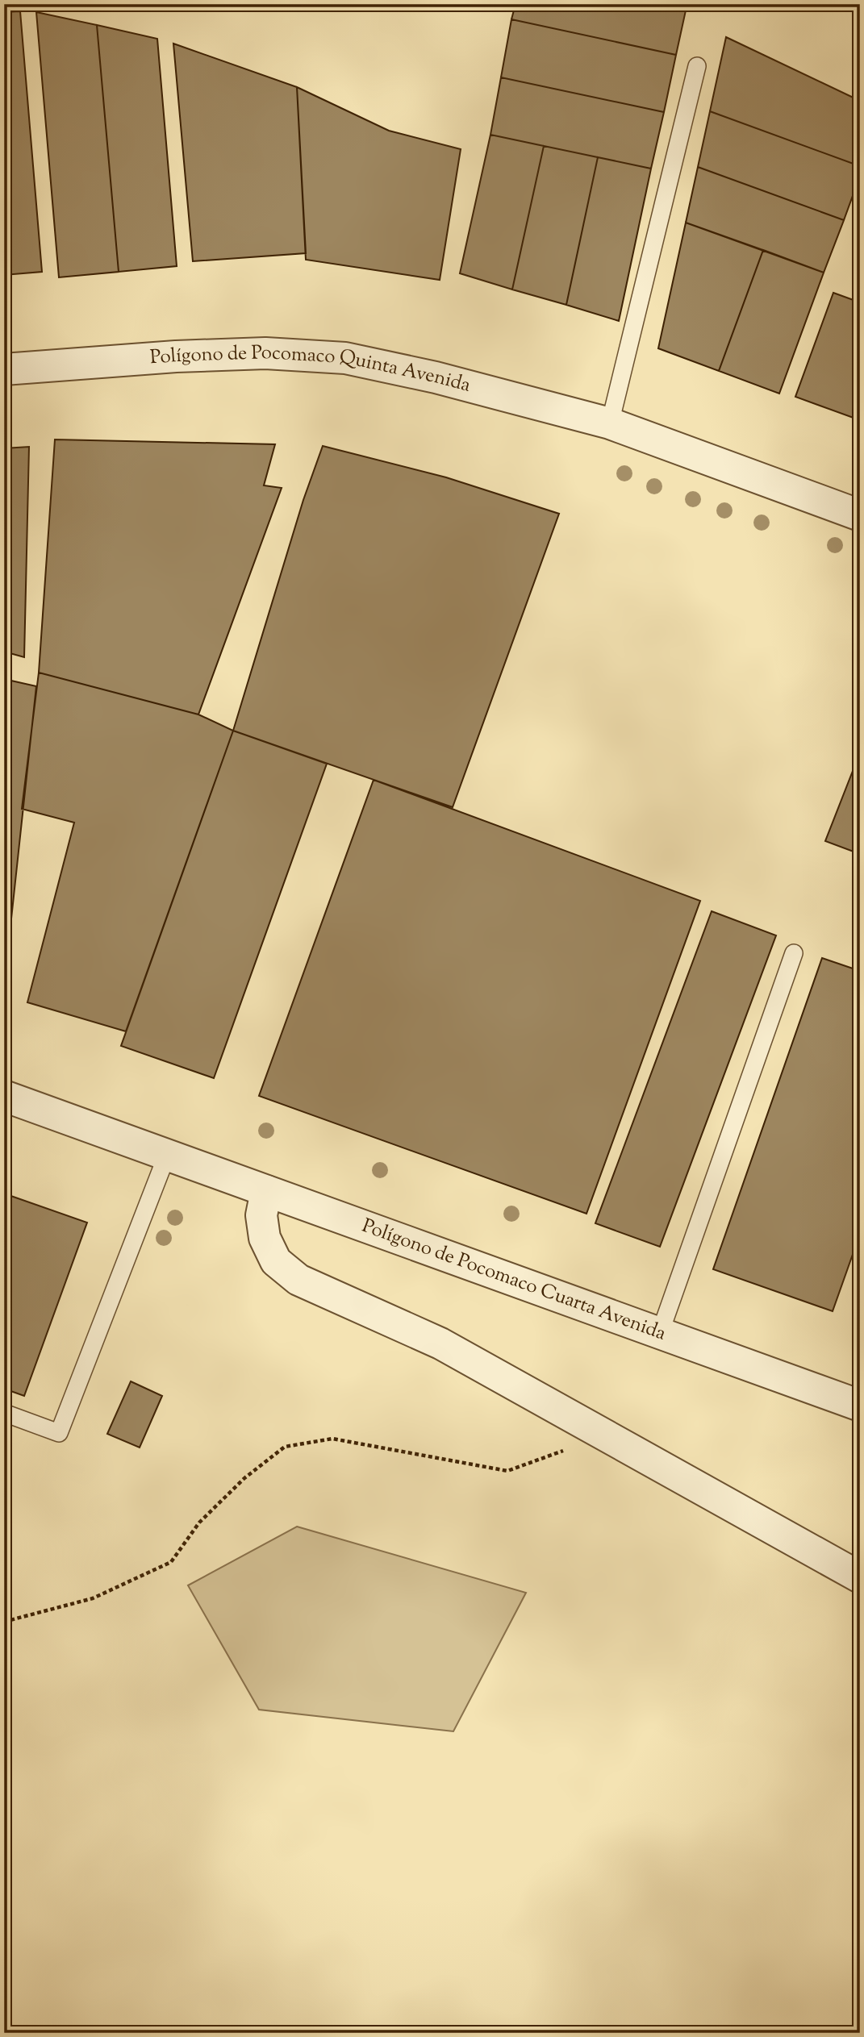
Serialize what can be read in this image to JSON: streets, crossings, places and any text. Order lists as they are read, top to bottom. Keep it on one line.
{"streets":{"street":["Polígono de Pocomaco Quinta Avenida","Polígono de Pocomaco Cuarta Avenida"]}}
